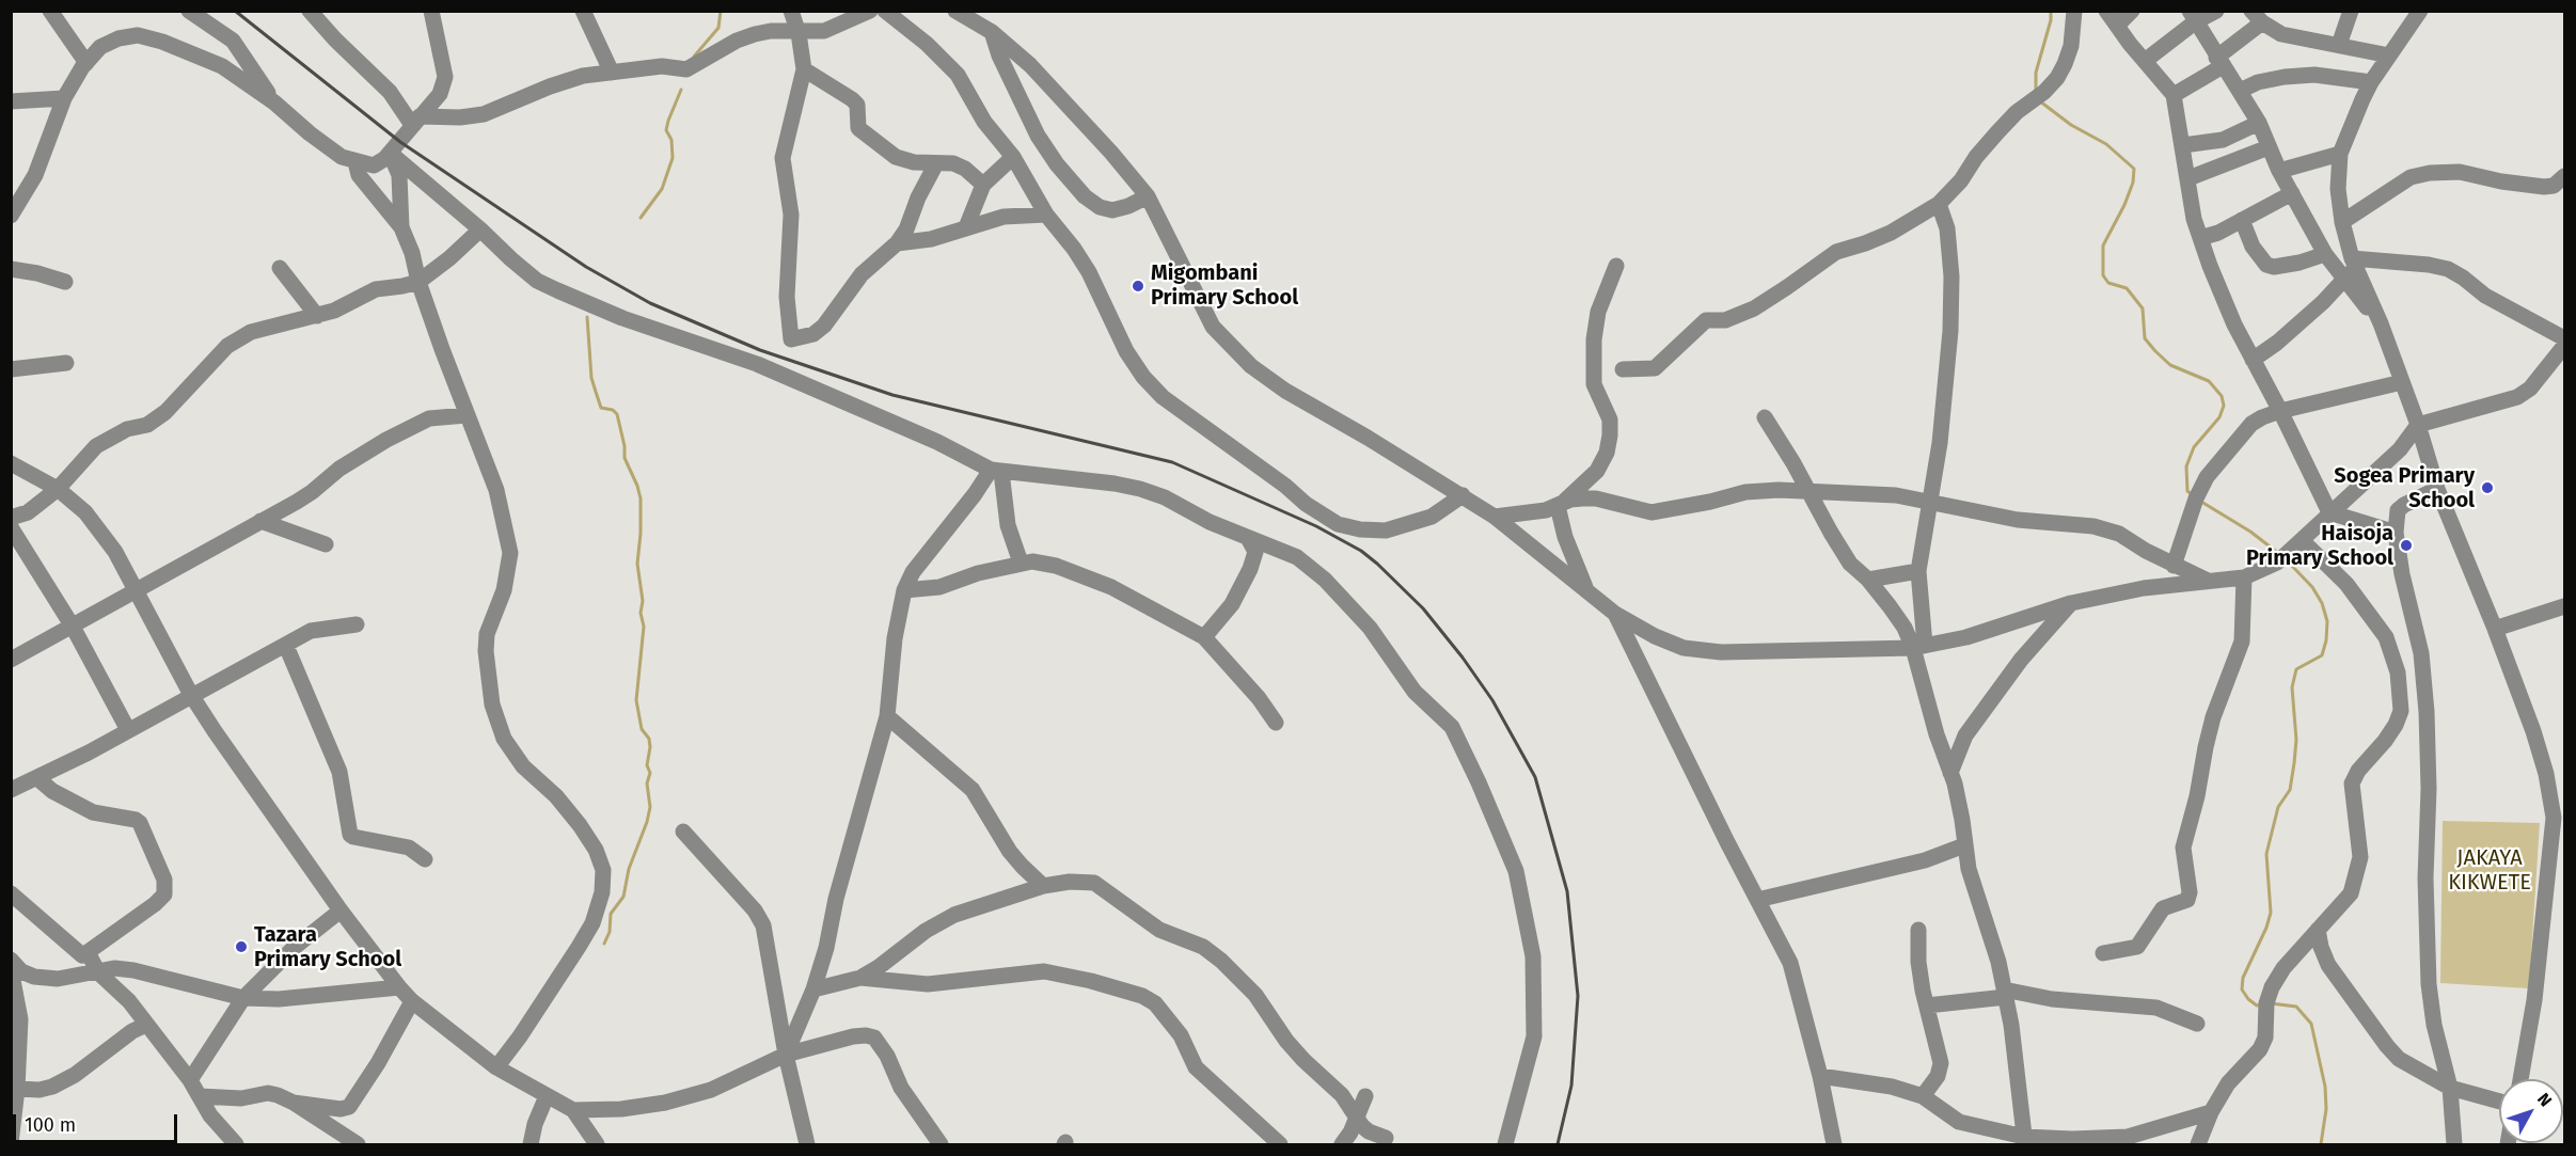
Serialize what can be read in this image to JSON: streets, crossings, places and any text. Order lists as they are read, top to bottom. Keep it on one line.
{"parks":["JAKAYA KIKWETE"],"places":["Migombani Primary School","Sogea Primary School","Haisoja Primary School","Tazara Primary School"],"scale_bar":"100 m","north":"top right"}
